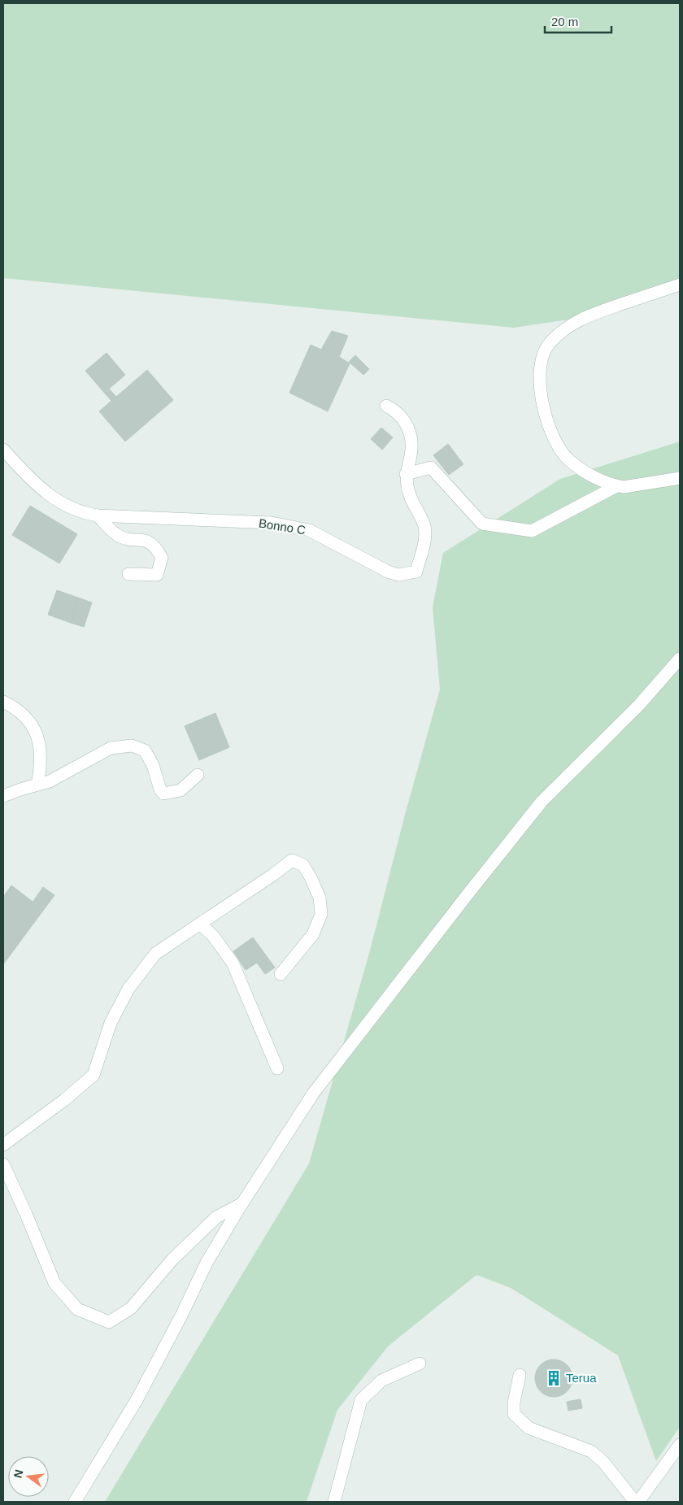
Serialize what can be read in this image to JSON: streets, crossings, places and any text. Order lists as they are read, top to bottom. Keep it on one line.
{"streets":{"street":["Bonno C"]},"places":{"building":["Terua"]},"scale_bar":"20 m","north":"left"}
